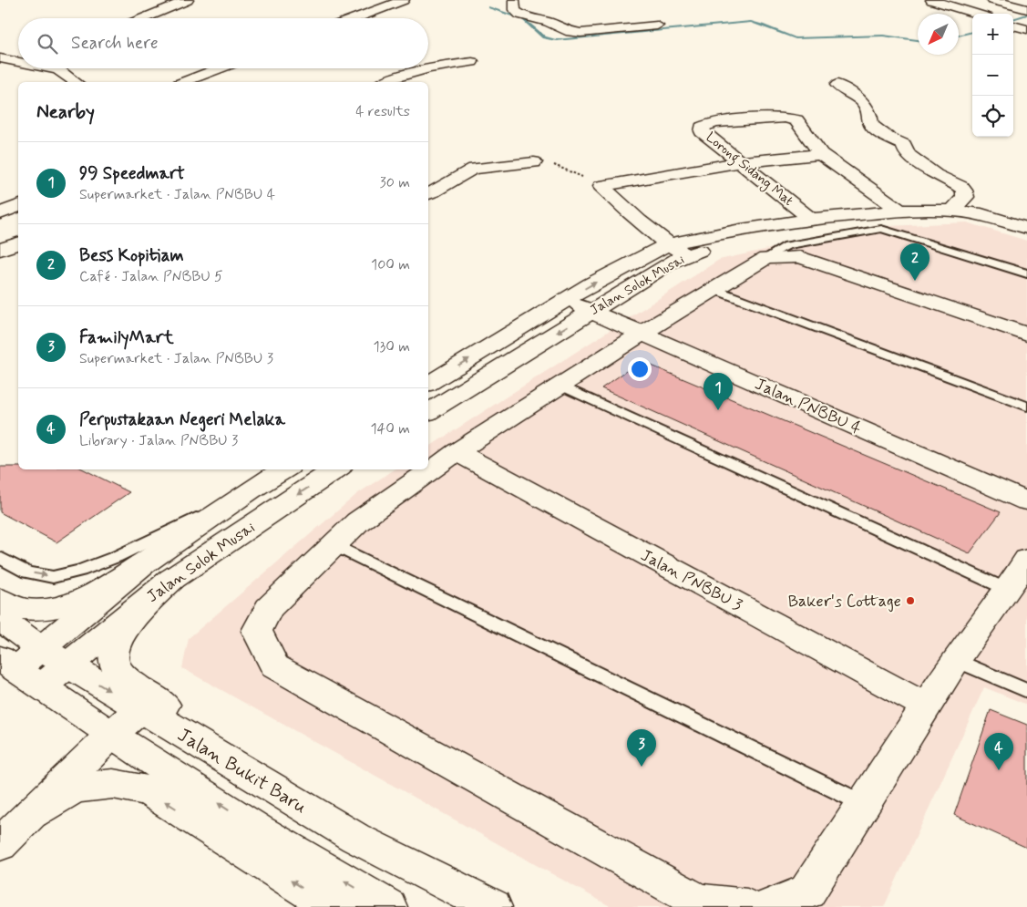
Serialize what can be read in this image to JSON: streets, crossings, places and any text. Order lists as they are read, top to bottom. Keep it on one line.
{"streets":{"street":["Lorong Sidang Mat","Jalan Solok Musai","Jalan PNBBU 4","Jalan PNBBU 3","Jalan Bukit Baru"]},"crossings":[["Lorong Sidang Mat","Jalan Solok Musai"],["Jalan Solok Musai","Jalan PNBBU 4"],["Jalan Solok Musai","Jalan Bukit Baru"]],"places":["Baker's Cottage"],"north":"bottom left","page":{"map_buttons":["+","−"],"search":"Search here","heading":["Nearby","4 results"],"list":[{"mark":"1","name":"99 Speedmart","note":"Supermarket · Jalan PNBBU 4","value":"30 m"},{"mark":"2","name":"Bess Kopitiam","note":"Café · Jalan PNBBU 5","value":"100 m"},{"mark":"3","name":"FamilyMart","note":"Supermarket · Jalan PNBBU 3","value":"130 m"},{"mark":"4","name":"Perpustakaan Negeri Melaka","note":"Library · Jalan PNBBU 3","value":"140 m"}],"pins":["2","1","3","4"]}}
